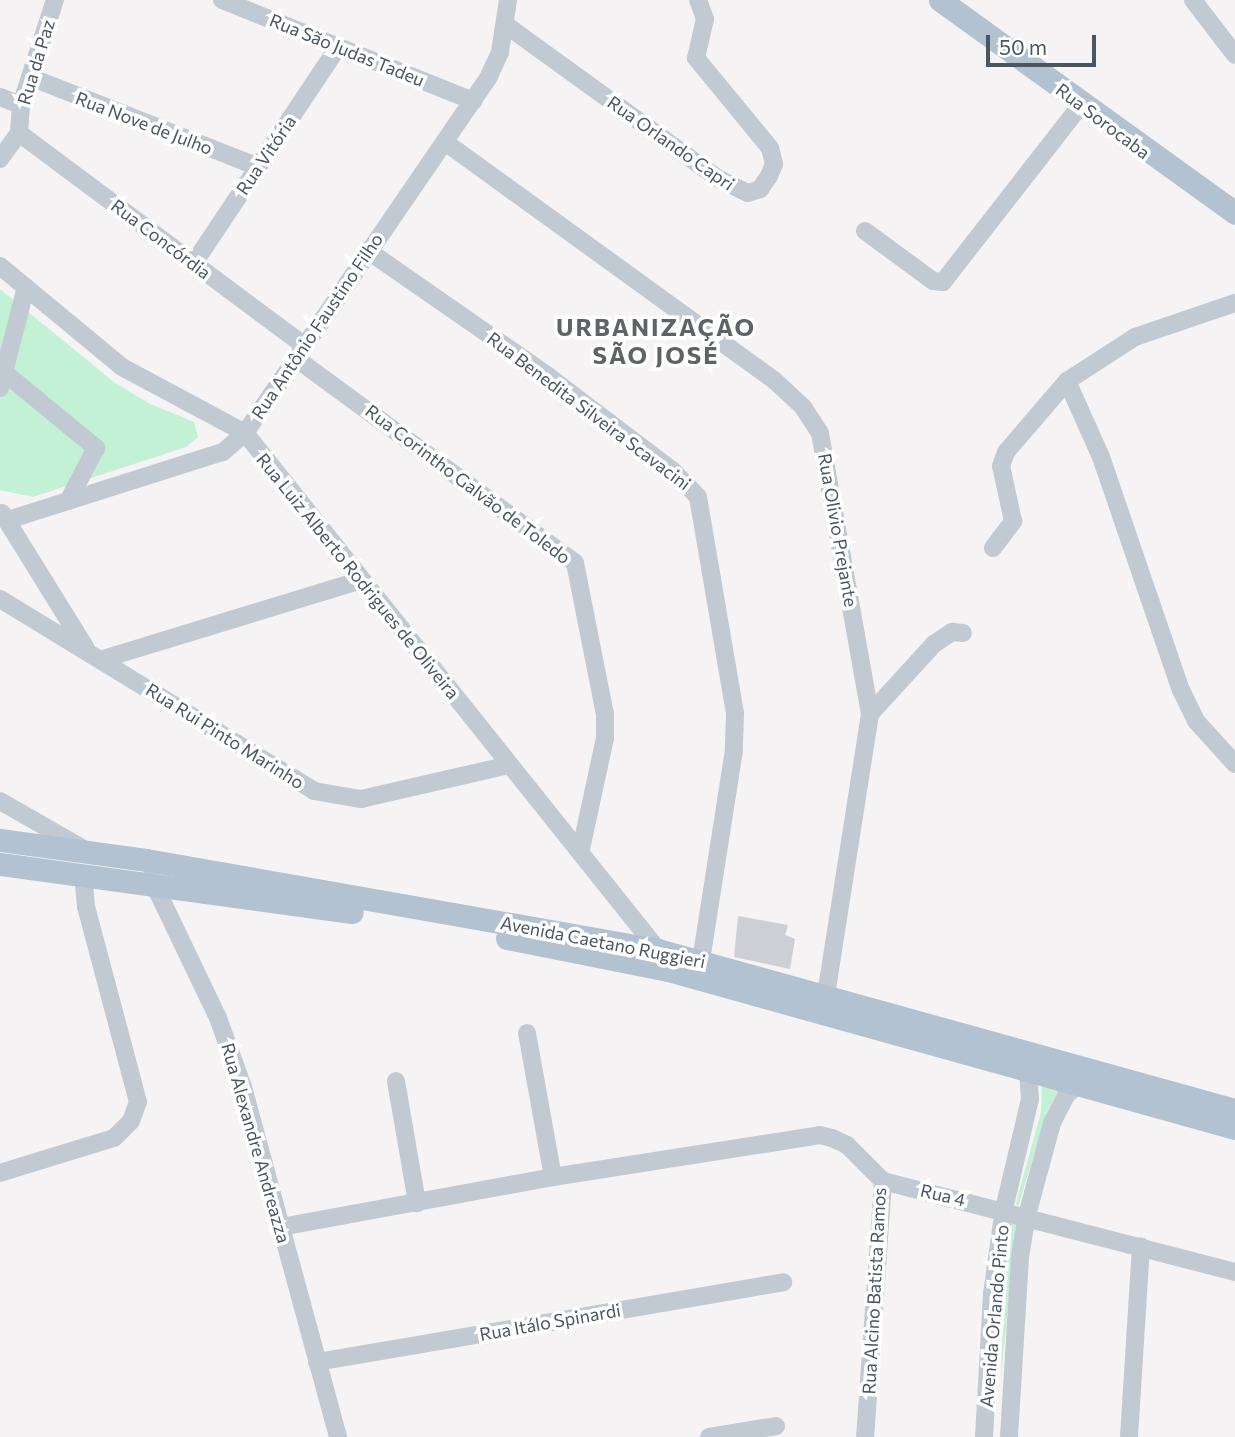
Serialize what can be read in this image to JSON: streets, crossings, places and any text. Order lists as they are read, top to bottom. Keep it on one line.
{"streets":{"main road":["Rua Sorocaba","Avenida Caetano Ruggieri"],"street":["Rua São Judas Tadeu","Rua da Paz","Rua Nove de Julho","Rua Orlando Capri","Rua Vitória","Rua Concórdia","Rua Antônio Faustino Filho","Rua Benedita Silveira Scavacini","Rua Corintho Galvão de Toledo","Rua Olivio Prejante","Rua Luiz Alberto Rodrigues de Oliveira","Rua Rui Pinto Marinho","Rua Alexandre Andreazza","Rua 4","Rua Alcino Batista Ramos","Avenida Orlando Pinto","Rua Itálo Spinardi"]},"crossings":[["Rua São Judas Tadeu","Rua Vitória"],["Rua São Judas Tadeu","Rua Antônio Faustino Filho"],["Rua da Paz","Rua Nove de Julho"],["Rua da Paz","Rua Concórdia"],["Rua Nove de Julho","Rua Vitória"],["Rua Orlando Capri","Rua Antônio Faustino Filho"],["Rua Vitória","Rua Concórdia"],["Rua Concórdia","Rua Antônio Faustino Filho"],["Rua Concórdia","Rua Corintho Galvão de Toledo"],["Rua Antônio Faustino Filho","Rua Benedita Silveira Scavacini"],["Rua Antônio Faustino Filho","Rua Corintho Galvão de Toledo"],["Rua Antônio Faustino Filho","Rua Olivio Prejante"],["Rua Antônio Faustino Filho","Rua Luiz Alberto Rodrigues de Oliveira"],["Rua Benedita Silveira Scavacini","Avenida Caetano Ruggieri"],["Rua Corintho Galvão de Toledo","Rua Luiz Alberto Rodrigues de Oliveira"],["Rua Olivio Prejante","Avenida Caetano Ruggieri"],["Rua Luiz Alberto Rodrigues de Oliveira","Rua Rui Pinto Marinho"],["Rua Luiz Alberto Rodrigues de Oliveira","Avenida Caetano Ruggieri"],["Avenida Caetano Ruggieri","Rua Alexandre Andreazza"],["Avenida Caetano Ruggieri","Avenida Orlando Pinto"],["Rua Alexandre Andreazza","Rua Itálo Spinardi"],["Rua 4","Rua Alcino Batista Ramos"],["Rua 4","Avenida Orlando Pinto"]],"districts":["URBANIZAÇÃO SÃO JOSÉ"],"scale_bar":"50 m"}
